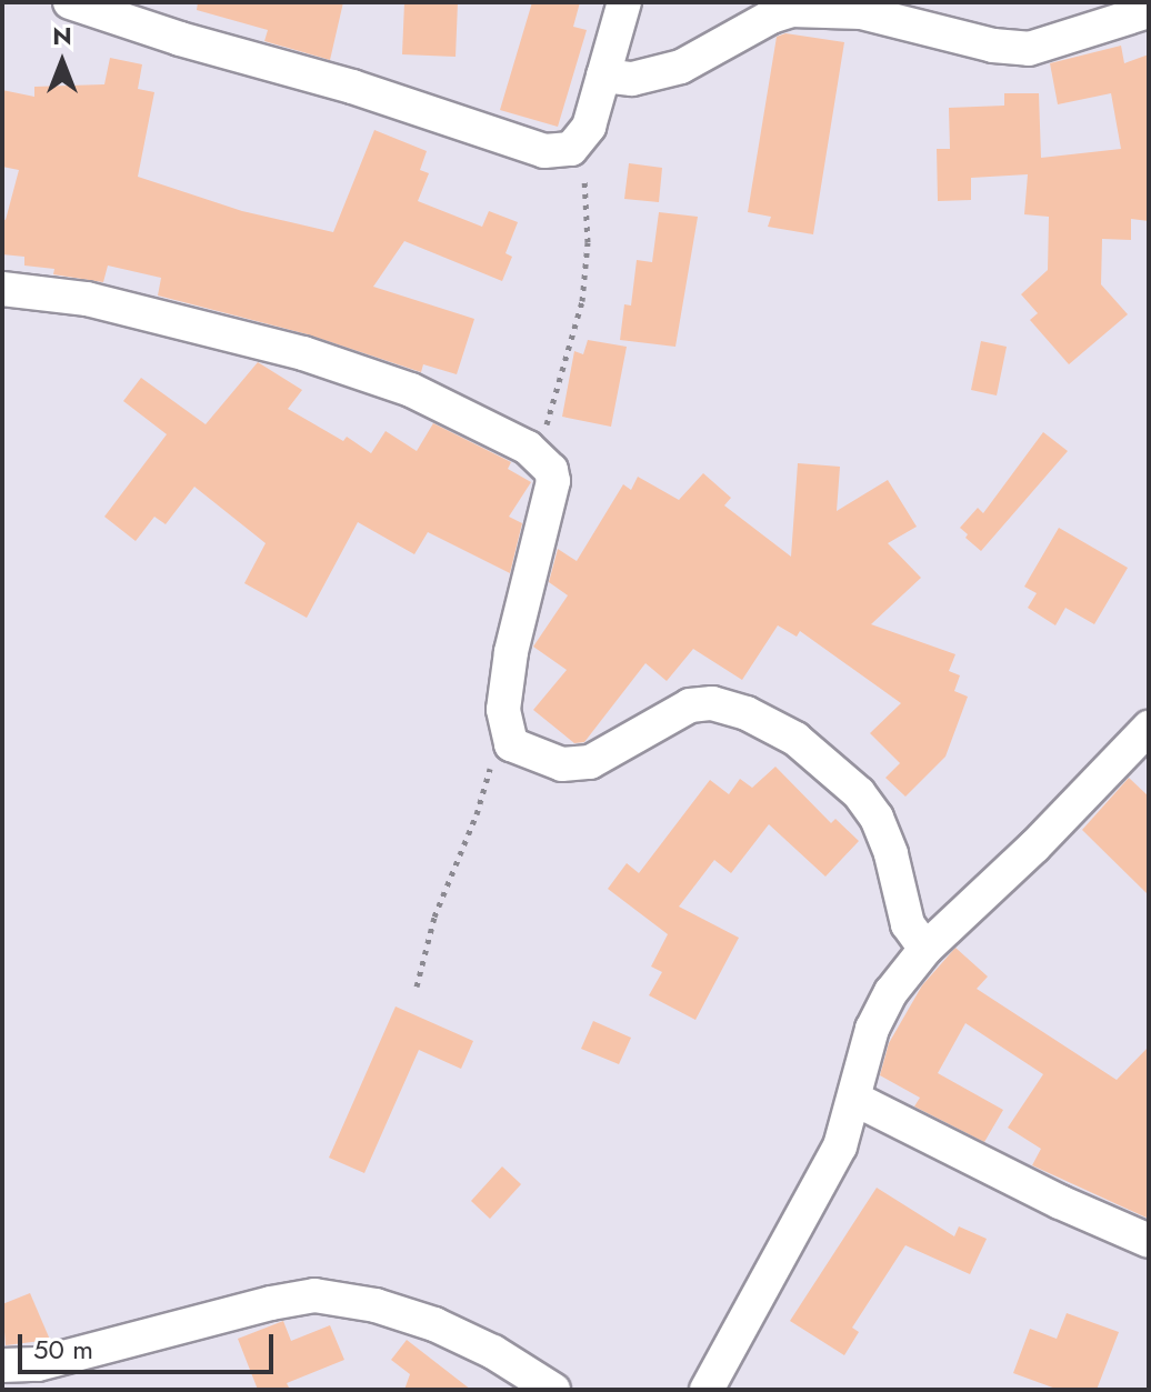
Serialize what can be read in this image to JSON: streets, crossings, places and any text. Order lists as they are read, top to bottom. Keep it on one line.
{"scale_bar":"50 m","north":"top"}
